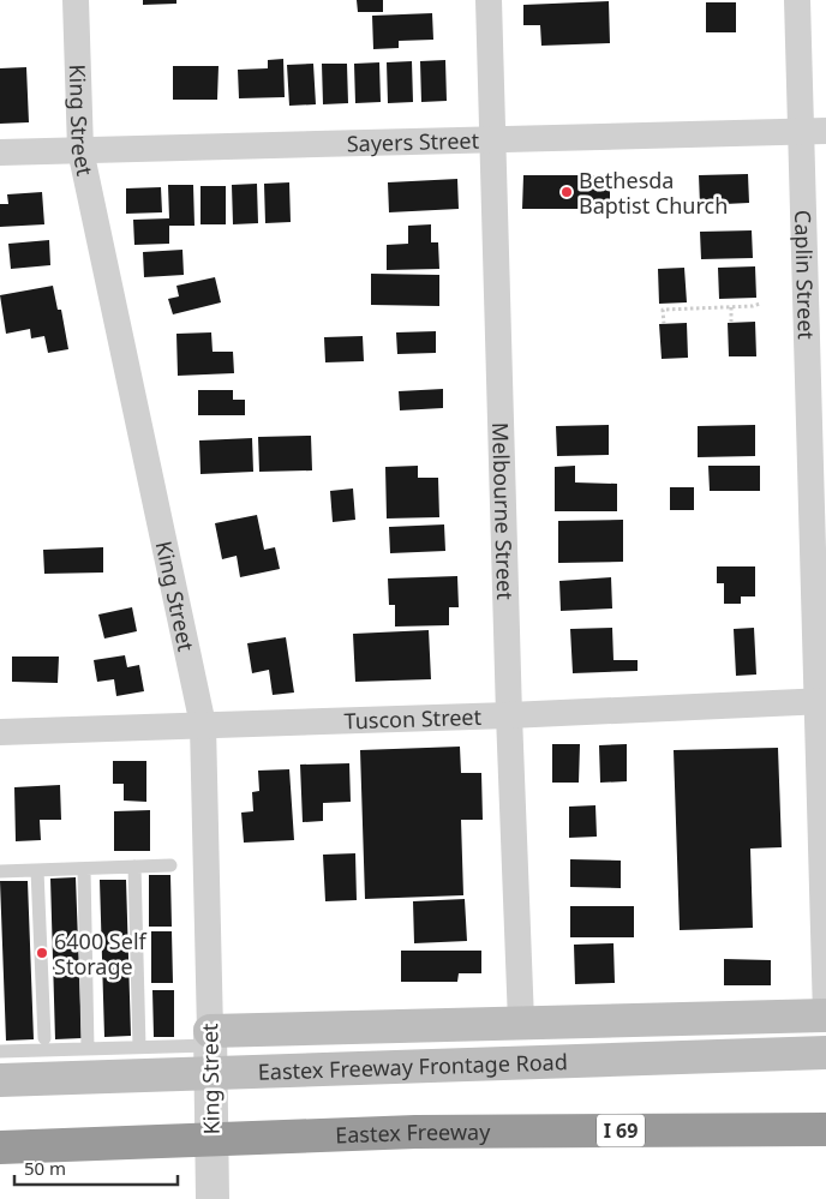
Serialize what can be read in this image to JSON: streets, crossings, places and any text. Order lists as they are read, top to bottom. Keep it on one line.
{"streets":{"highway":["I 69","Eastex Freeway"],"main road":["Eastex Freeway Frontage Road"],"street":["King Street","Sayers Street","Caplin Street","Melbourne Street","Tuscon Street"]},"crossings":[["King Street","Sayers Street"],["King Street","Tuscon Street"],["Sayers Street","Caplin Street"],["Sayers Street","Melbourne Street"],["Caplin Street","Tuscon Street"],["Melbourne Street","Tuscon Street"]],"places":["Bethesda Baptist Church","6400 Self Storage"],"scale_bar":"50 m"}
